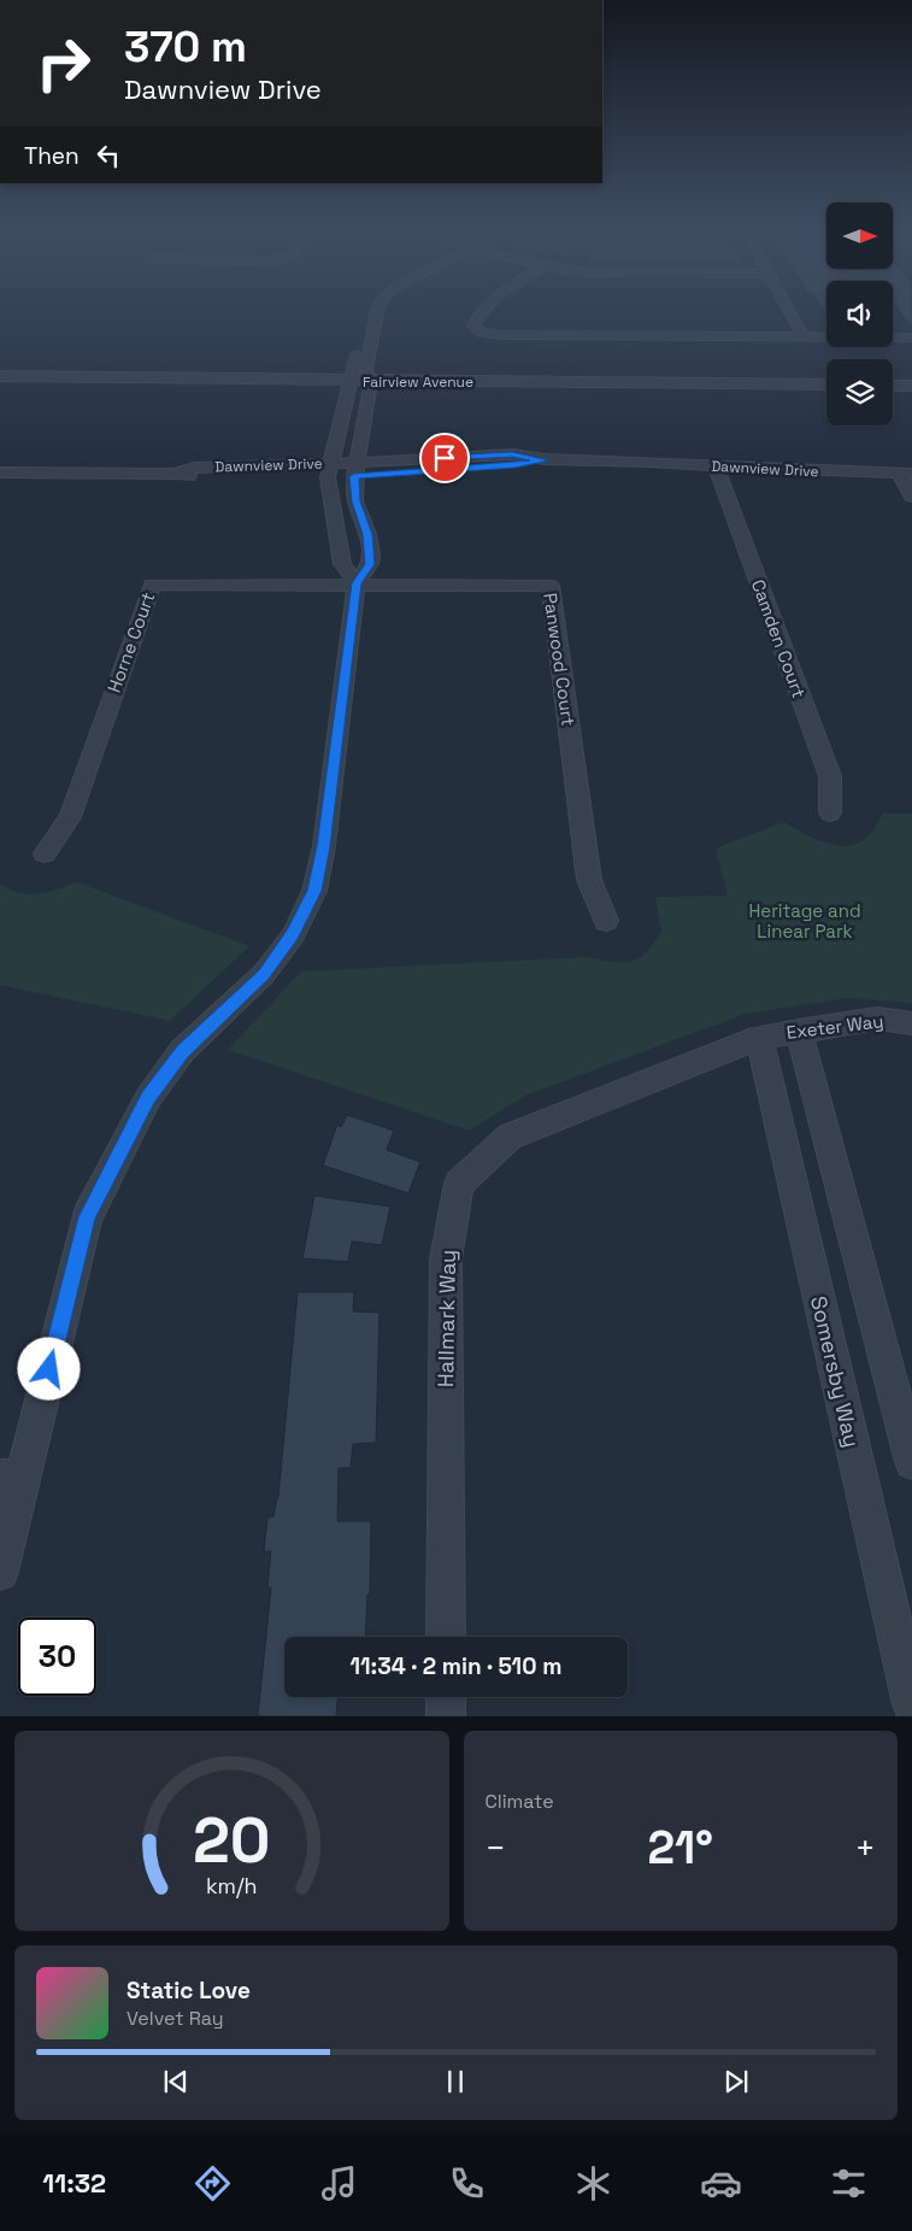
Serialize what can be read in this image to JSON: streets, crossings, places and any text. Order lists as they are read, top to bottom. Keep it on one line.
{"streets":{"street":["Fairview Avenue","Dawnview Drive","Camden Court","Horne Court","Panwood Court","Exeter Way","Hallmark Way","Somersby Way"]},"crossings":[["Dawnview Drive","Camden Court"],["Horne Court","Panwood Court"],["Exeter Way","Hallmark Way"],["Exeter Way","Somersby Way"],["Hallmark Way","Somersby Way"]],"parks":["Heritage and Linear Park"],"north":"right","page":{"turn":["370 m","Dawnview Drive"],"then":"Then","limit":"30","trip":"11:34 · 2 min · 510 m","tile":"Climate","heat":["−","21°","+"],"song":["Static Love","Velvet Ray"],"tabs":"11:32","gauge":["20","km/h"]}}
